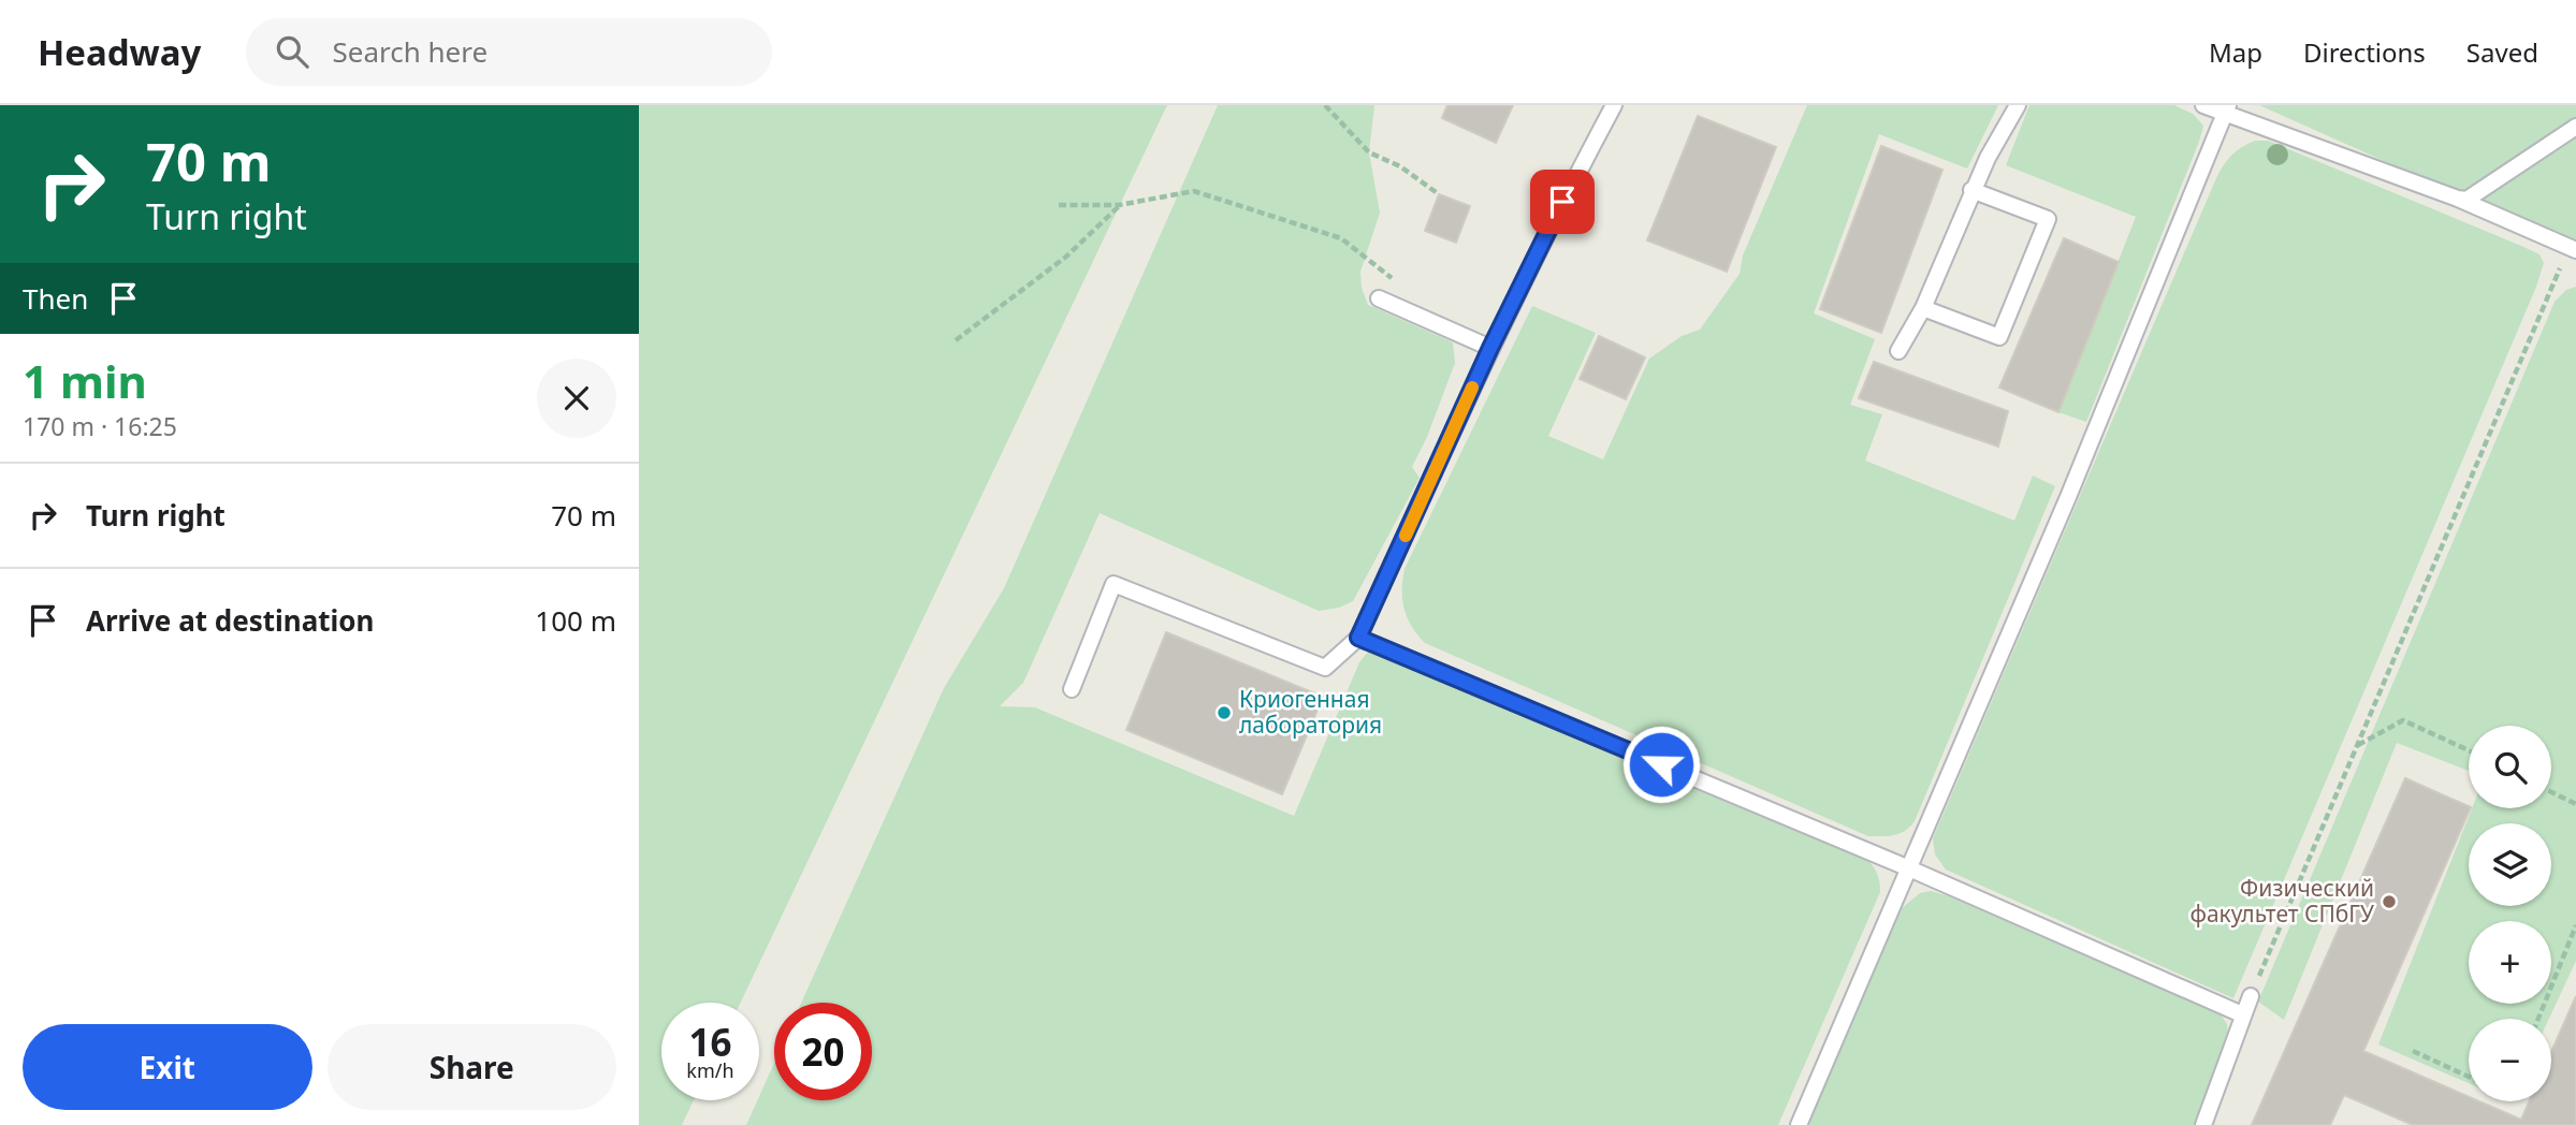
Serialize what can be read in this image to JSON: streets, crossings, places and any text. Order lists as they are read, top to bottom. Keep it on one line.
{"places":["Криогенная лаборатория","Физический факультет СПбГУ"],"page":{"header":"Headway","search":"Search here","nav":["Map","Directions","Saved"],"turn":["70 m","Turn right"],"then":"Then","heading":["1 min","170 m · 16:25"],"list":[{"name":"Turn right","value":"70 m"},{"name":"Arrive at destination","value":"100 m"}],"map_buttons":["+","−"],"speed":"16 km/h","limit":"20","buttons":["Exit","Share"]}}
